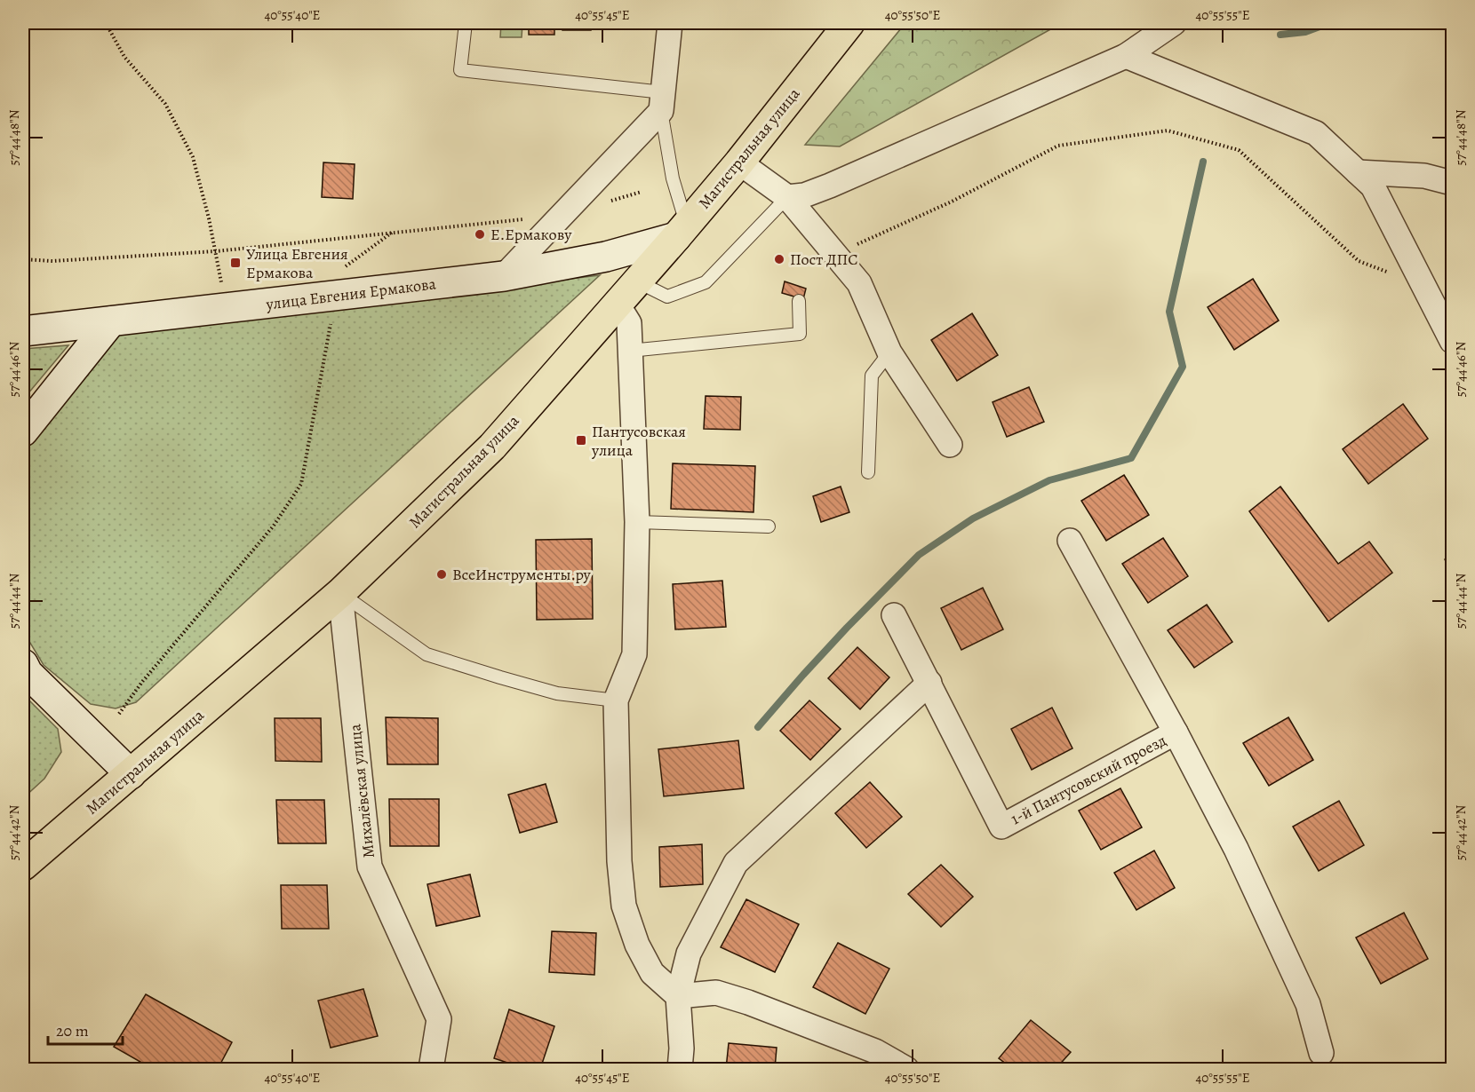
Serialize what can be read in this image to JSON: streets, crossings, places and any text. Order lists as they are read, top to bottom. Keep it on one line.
{"streets":{"highway":["Магистральная улица"],"main road":["улица Евгения Ермакова"],"street":["1-й Пантусовский проезд","Михалёвская улица"]},"crossings":[["Магистральная улица","улица Евгения Ермакова"],["Магистральная улица","Михалёвская улица"]],"places":{"other":["Е.Ермакову","Пост ДПС","ВсеИнструменты.ру"],"transit":["Улица Евгения Ермакова","Пантусовская улица"]},"scale_bar":"20 m","coordinates":["40°55'40\"E","40°55'45\"E","40°55'50\"E","40°55'55\"E","57°44'48\"N","57°44'46\"N","57°44'44\"N","57°44'42\"N"]}
